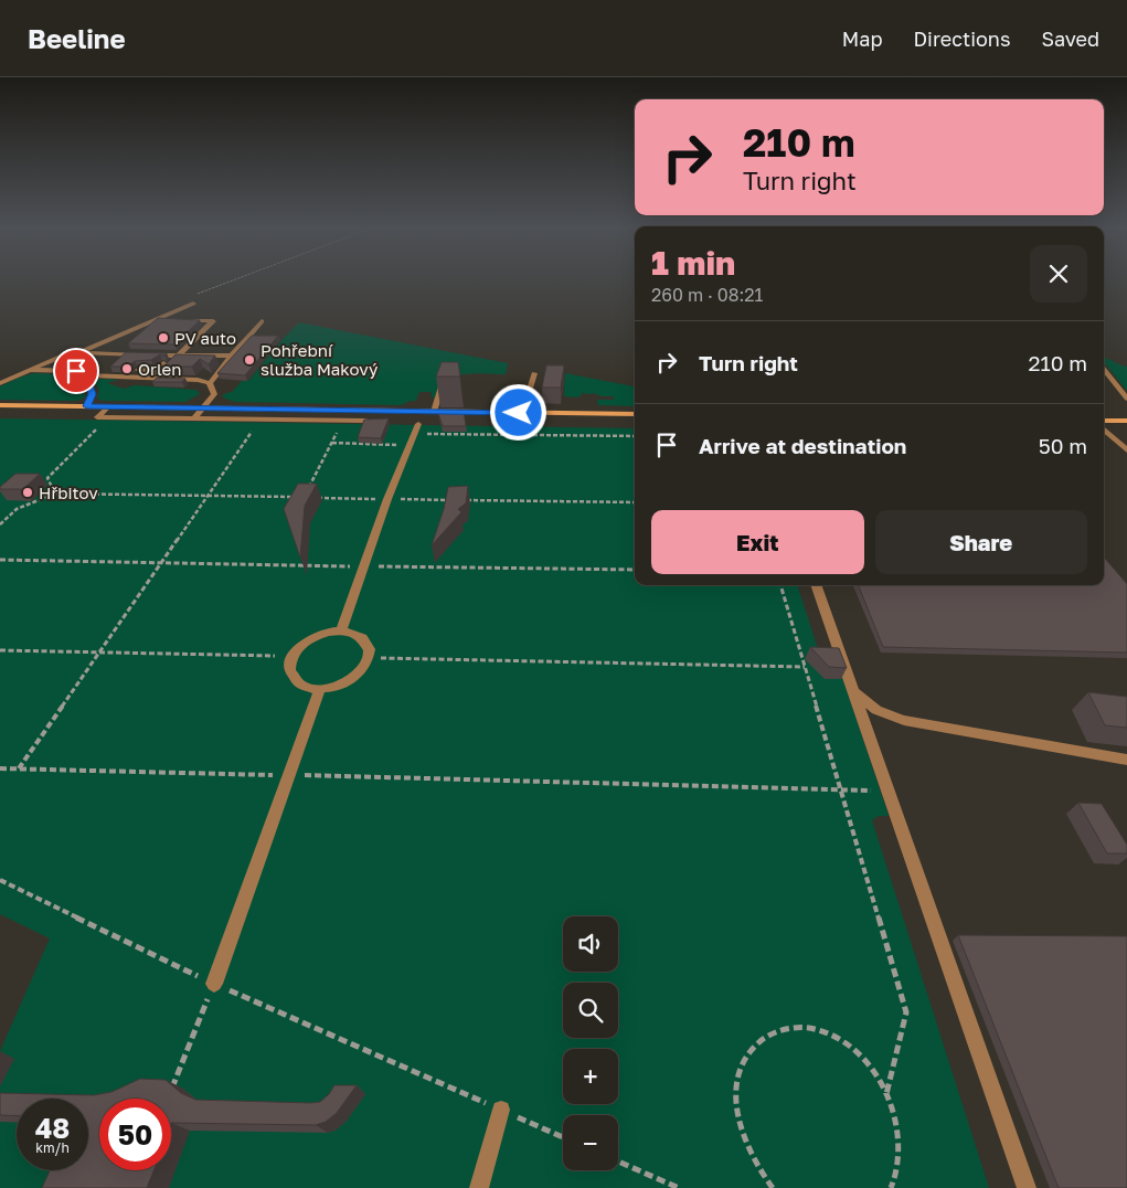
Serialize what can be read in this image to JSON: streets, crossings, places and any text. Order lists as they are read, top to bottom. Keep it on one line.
{"places":["PV auto","Pohřební služba Makový","Orlen","Hřbitov"],"page":{"header":"Beeline","nav":["Map","Directions","Saved"],"turn":["210 m","Turn right"],"heading":["1 min","260 m · 08:21"],"list":[{"name":"Turn right","value":"210 m"},{"name":"Arrive at destination","value":"50 m"}],"buttons":["Exit","Share"],"map_buttons":["+","−"],"speed":"48 km/h","limit":"50"}}
